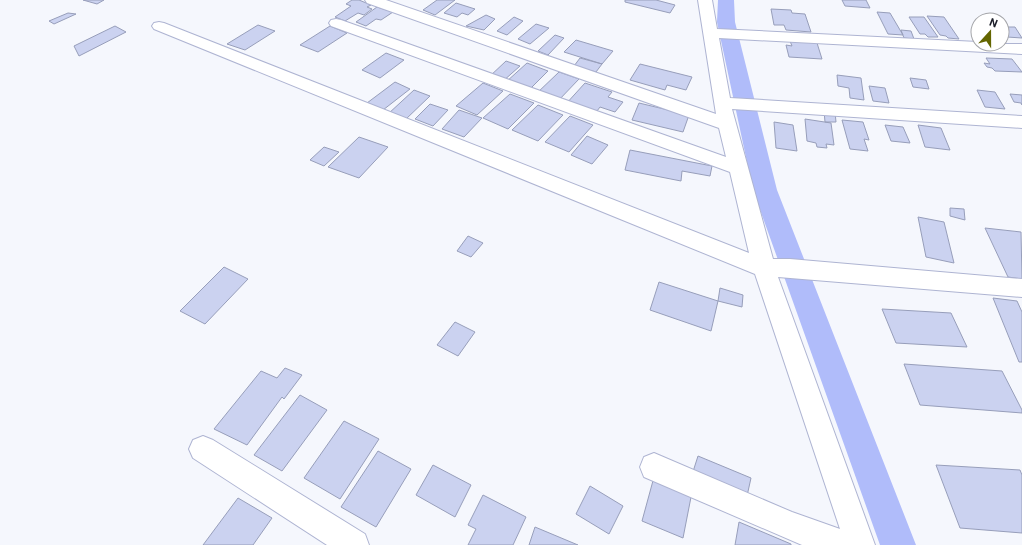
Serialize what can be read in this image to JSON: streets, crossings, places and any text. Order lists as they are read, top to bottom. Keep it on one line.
{"north":"top"}
